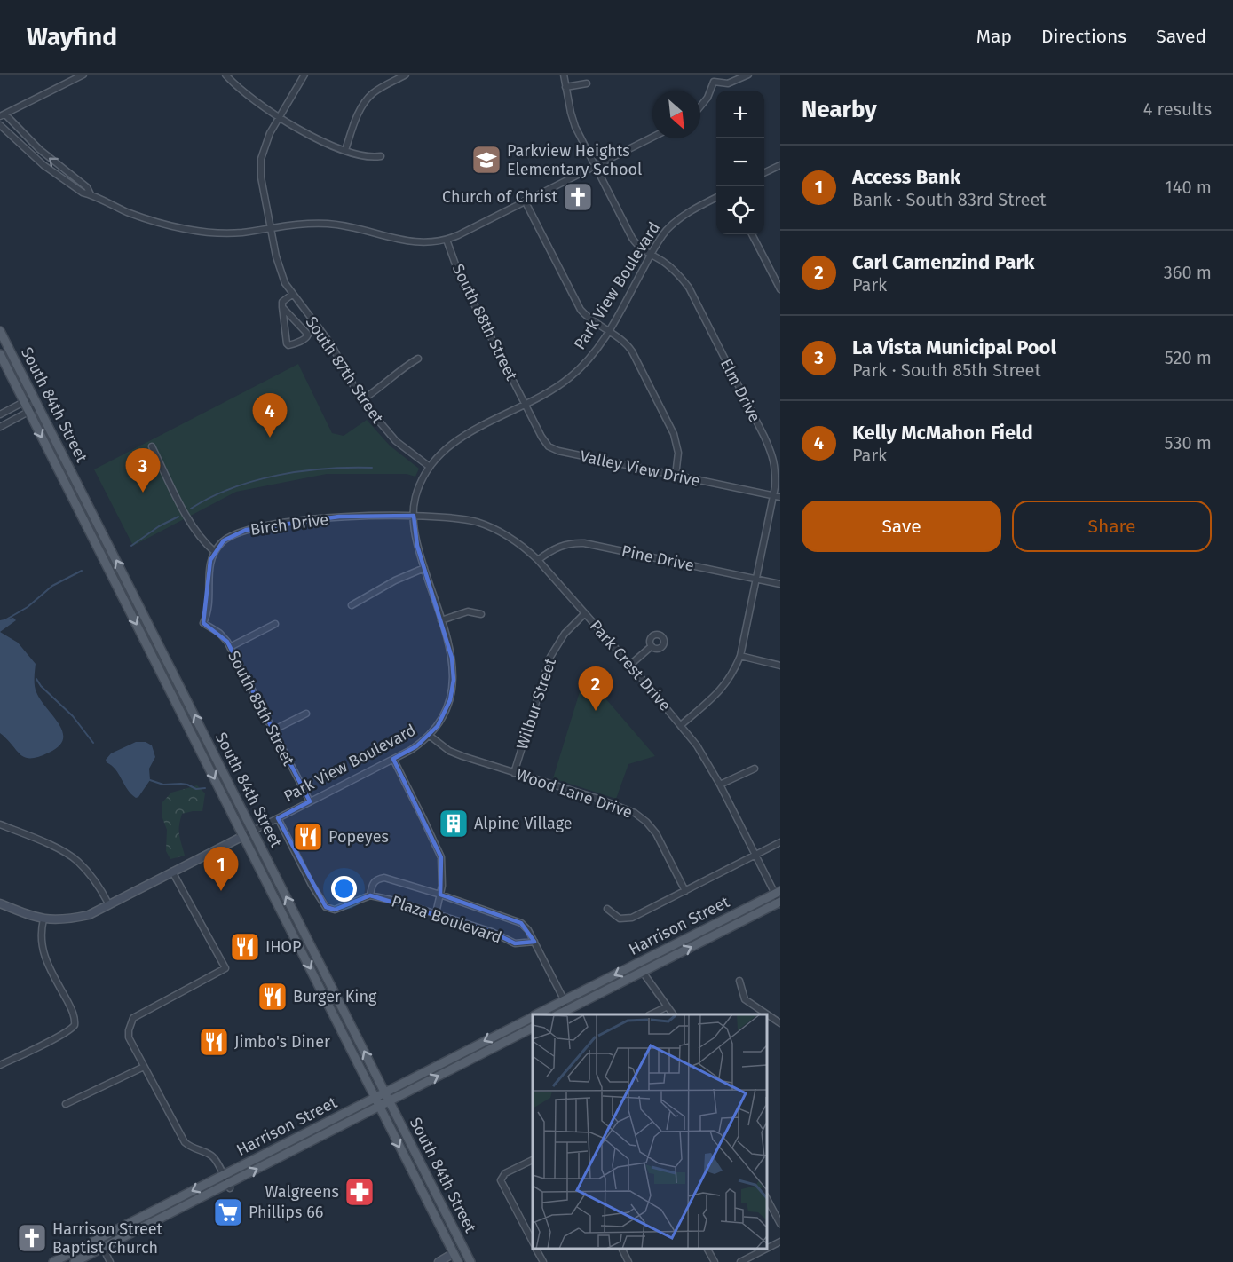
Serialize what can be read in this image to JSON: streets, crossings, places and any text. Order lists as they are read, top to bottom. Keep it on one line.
{"streets":{"main road":["South 84th Street","Harrison Street"],"street":["Park View Boulevard","South 88th Street","South 87th Street","Elm Drive","Valley View Drive","Birch Drive","Pine Drive","Park Crest Drive","Wilbur Street","South 85th Street","Wood Lane Drive","Plaza Boulevard"]},"crossings":[["Park View Boulevard","South 88th Street"],["Park View Boulevard","South 87th Street"],["Park View Boulevard","Elm Drive"],["Park View Boulevard","South 84th Street"],["Park View Boulevard","Valley View Drive"],["Park View Boulevard","Birch Drive"],["Park View Boulevard","Park Crest Drive"],["Park View Boulevard","South 85th Street"],["Park View Boulevard","Wood Lane Drive"],["Park View Boulevard","Plaza Boulevard"],["South 88th Street","Valley View Drive"],["Elm Drive","Valley View Drive"],["Elm Drive","Pine Drive"],["Elm Drive","Park Crest Drive"],["South 84th Street","Harrison Street"],["Birch Drive","Park Crest Drive"],["Birch Drive","South 85th Street"],["Pine Drive","Park Crest Drive"],["Park Crest Drive","Wilbur Street"],["Park Crest Drive","Harrison Street"],["Wilbur Street","Wood Lane Drive"]],"places":{"school or university":["Parkview Heights Elementary School"],"church":["Church of Christ","Harrison Street Baptist Church"],"building":["Alpine Village"],"restaurant":["Popeyes","IHOP","Burger King","Jimbo's Diner"],"pharmacy":["Walgreens"],"supermarket":["Phillips 66"]},"north":"bottom right","page":{"header":"Wayfind","nav":["Map","Directions","Saved"],"heading":["Nearby","4 results"],"map_buttons":["+","−"],"list":[{"mark":"1","name":"Access Bank","note":"Bank · South 83rd Street","value":"140 m"},{"mark":"2","name":"Carl Camenzind Park","note":"Park","value":"360 m"},{"mark":"3","name":"La Vista Municipal Pool","note":"Park · South 85th Street","value":"520 m"},{"mark":"4","name":"Kelly McMahon Field","note":"Park","value":"530 m"}],"pins":["4","3","2","1"],"buttons":["Save","Share"]}}
